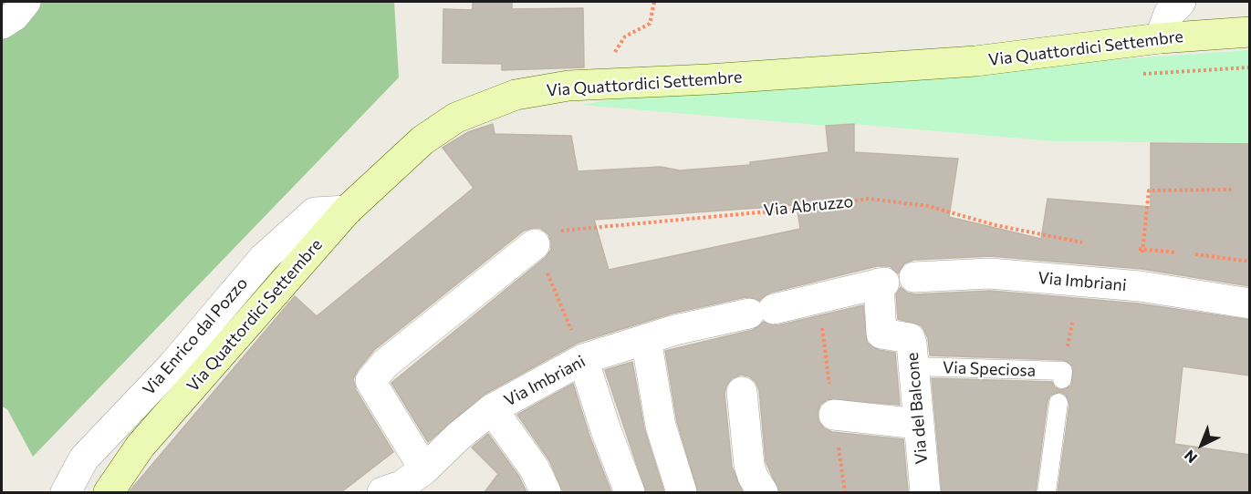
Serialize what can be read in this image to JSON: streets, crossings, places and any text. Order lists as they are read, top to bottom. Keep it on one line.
{"streets":{"main road":["Via Quattordici Settembre"],"street":["Via Imbriani","Via Enrico dal Pozzo","Via del Balcone"],"lane":["Via Speciosa"],"path":["Via Abruzzo"]},"crossings":[["Via Quattordici Settembre","Via Enrico dal Pozzo"],["Via Imbriani","Via del Balcone"],["Via Speciosa","Via del Balcone"]],"north":"bottom left"}
